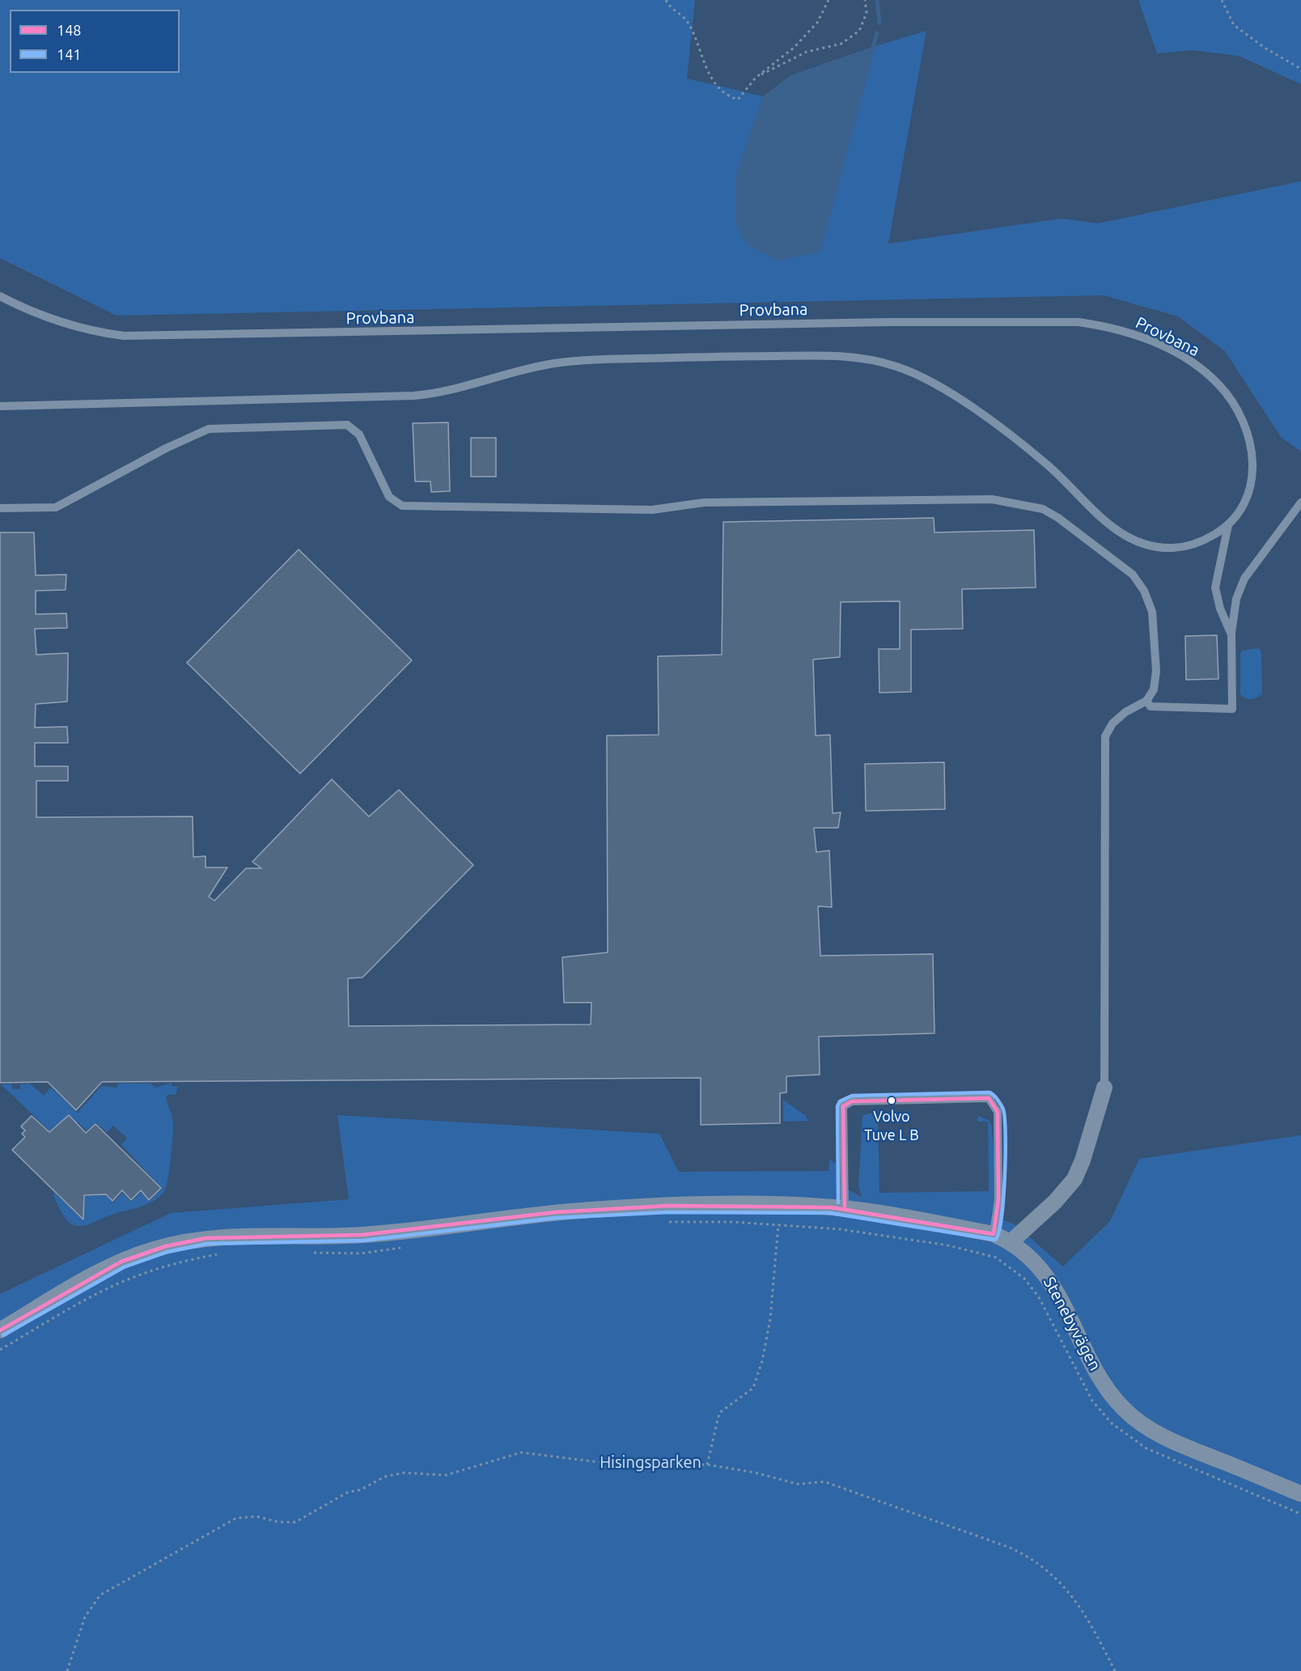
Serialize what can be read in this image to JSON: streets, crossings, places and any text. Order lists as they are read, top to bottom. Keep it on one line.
{"streets":{"street":["Stenebyvägen"],"lane":["Provbana"]},"parks":["Hisingsparken"],"places":["Volvo Tuve L B"],"lines":["transit line 141","transit line 148"],"legend":["148","141"]}
